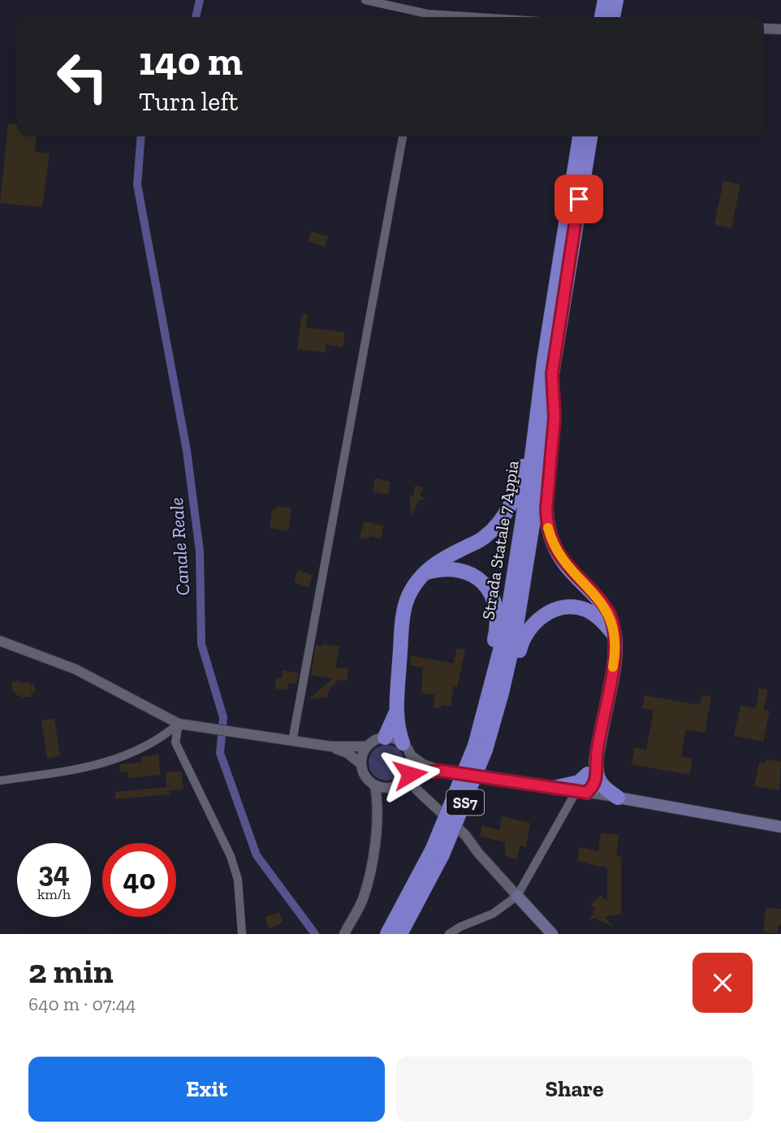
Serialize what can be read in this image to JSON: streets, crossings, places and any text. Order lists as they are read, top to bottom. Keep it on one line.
{"streets":{"highway":["Strada Statale 7 Appia","SS7"]},"water":["Canale Reale"],"page":{"turn":["140 m","Turn left"],"speed":"34 km/h","limit":"40","heading":["2 min","640 m · 07:44"],"buttons":["Exit","Share"]}}
